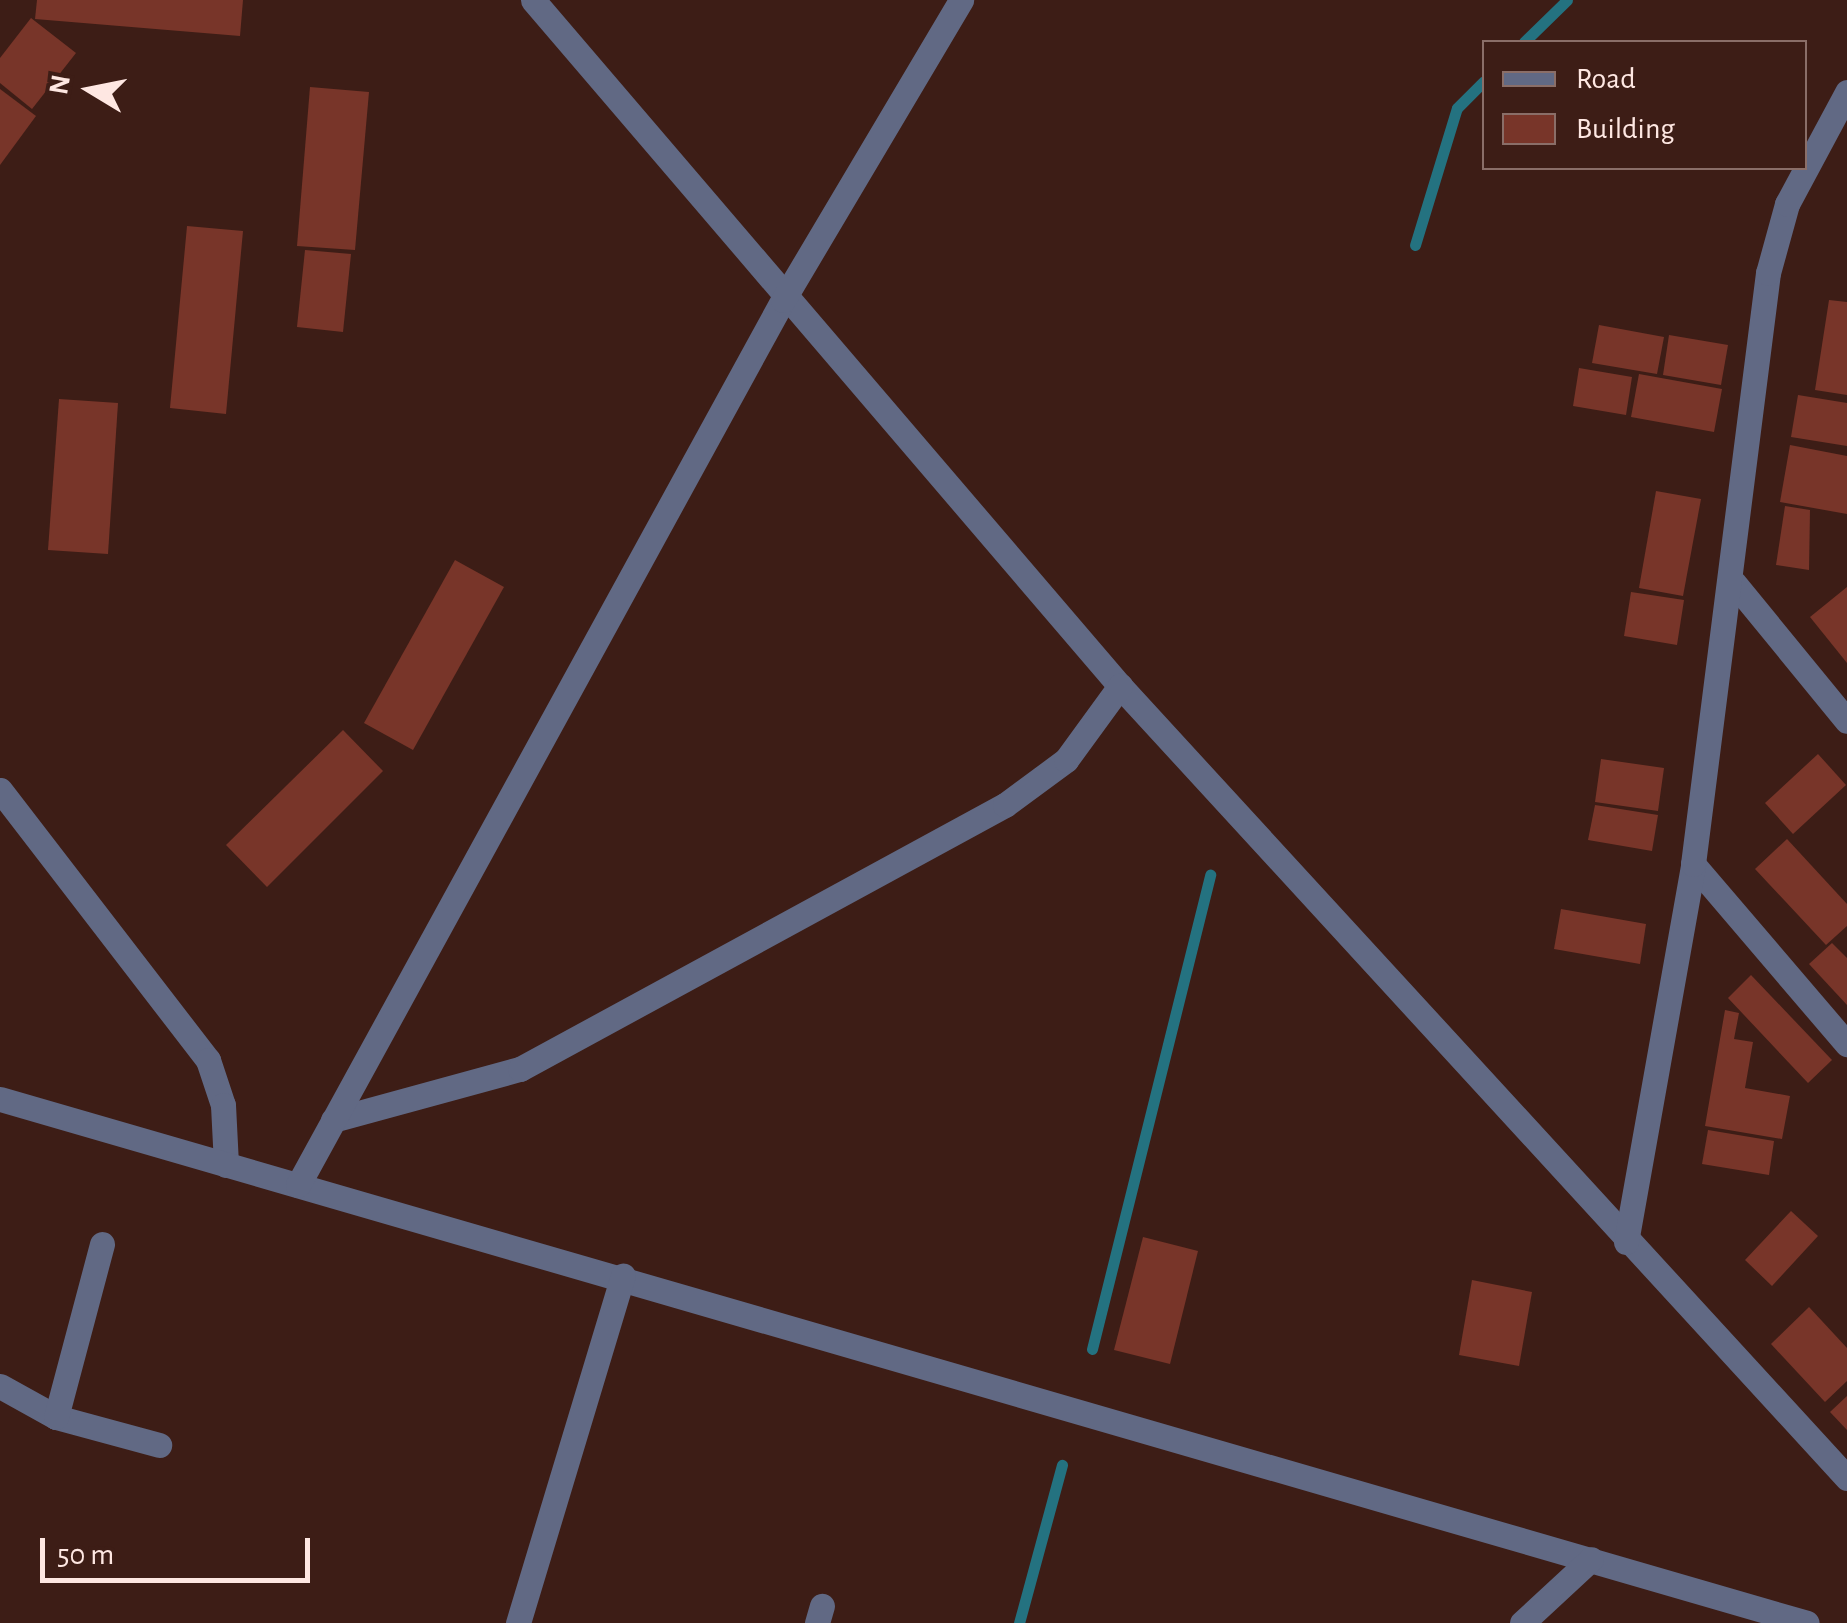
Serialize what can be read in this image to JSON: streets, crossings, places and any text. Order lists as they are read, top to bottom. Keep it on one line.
{"legend":["Road","Building"],"scale_bar":"50 m","north":"left"}
